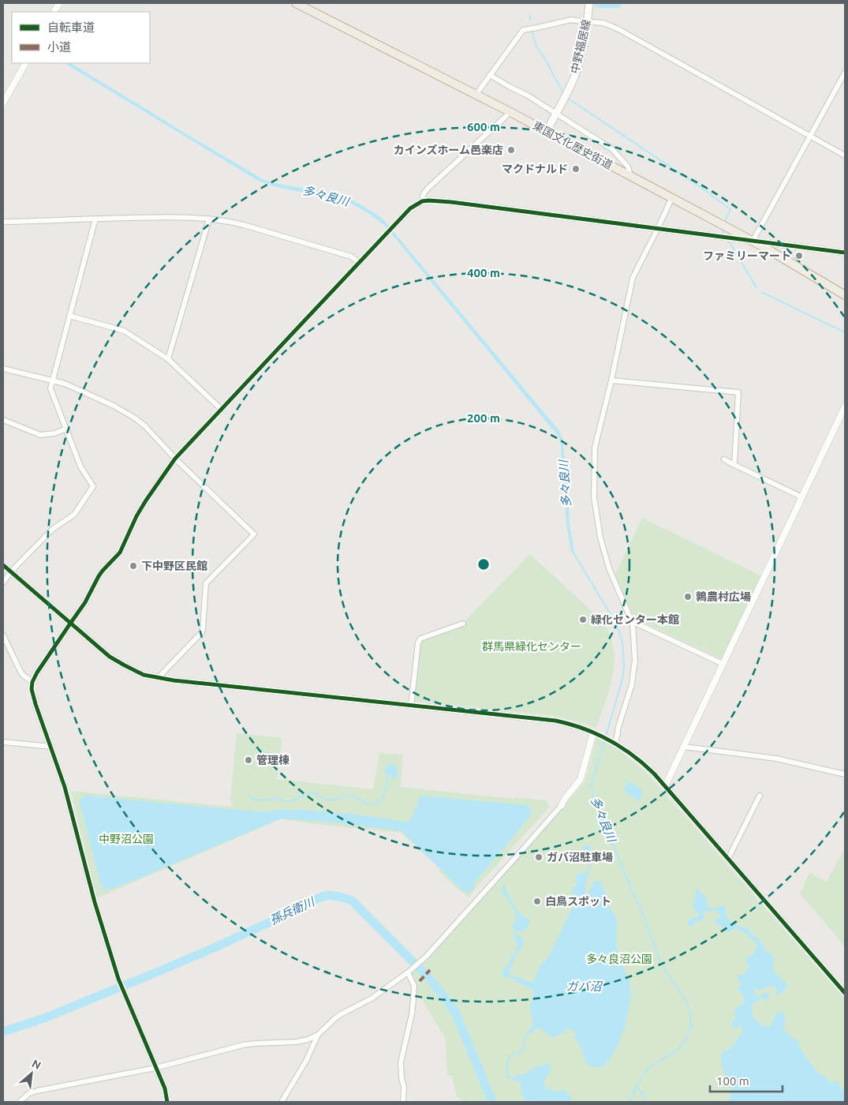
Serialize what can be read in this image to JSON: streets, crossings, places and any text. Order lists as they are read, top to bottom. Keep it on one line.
{"streets":{"highway":["東国文化歴史街道"],"main road":["中野福居線"]},"crossings":[["中野福居線","東国文化歴史街道"]],"water":["多々良川","孫兵衛川","ガバ沼"],"parks":["群馬県緑化センター","中野沼公園","多々良沼公園"],"places":["カインズホーム邑楽店","マクドナルド","ファミリーマート","下中野区民館","鶉農村広場","緑化センター本館","管理棟","ガバ沼駐車場","白鳥スポット"],"legend":["自転車道","小道"],"scale_bar":"100 m","north":"top right","rings":["600 m","400 m","200 m"]}
